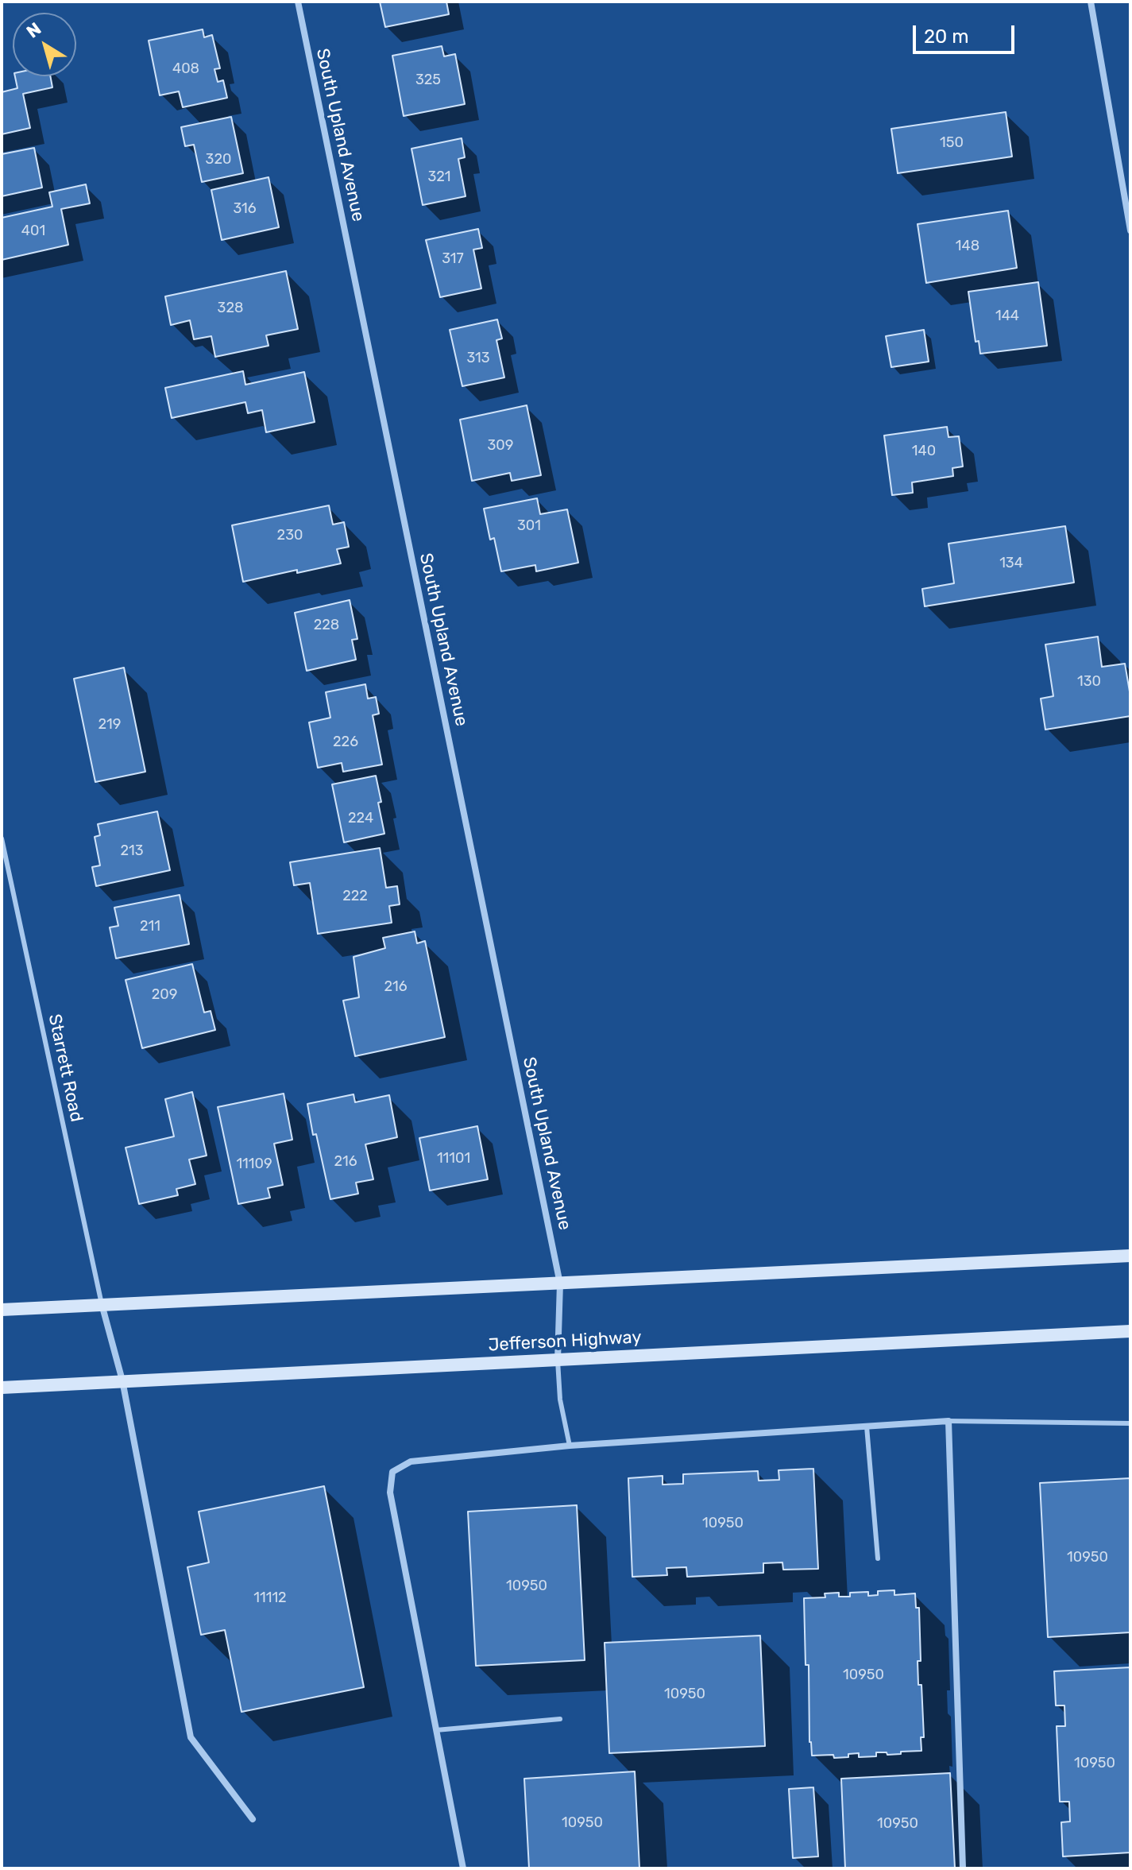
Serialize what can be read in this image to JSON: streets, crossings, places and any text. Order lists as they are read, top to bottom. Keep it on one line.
{"streets":{"main road":["Jefferson Highway"],"street":["South Upland Avenue"],"lane":["Starrett Road"]},"crossings":[["South Upland Avenue","Jefferson Highway"]],"house_numbers":["408","325","150","320","321","316","401","148","317","328","144","313","309","140","301","230","134","228","130","219","226","224","213","222","211","216","209","11101","216","11109","10950","10950","10950","11112","10950","10950","10950","10950","10950"],"scale_bar":"20 m","north":"top left"}
